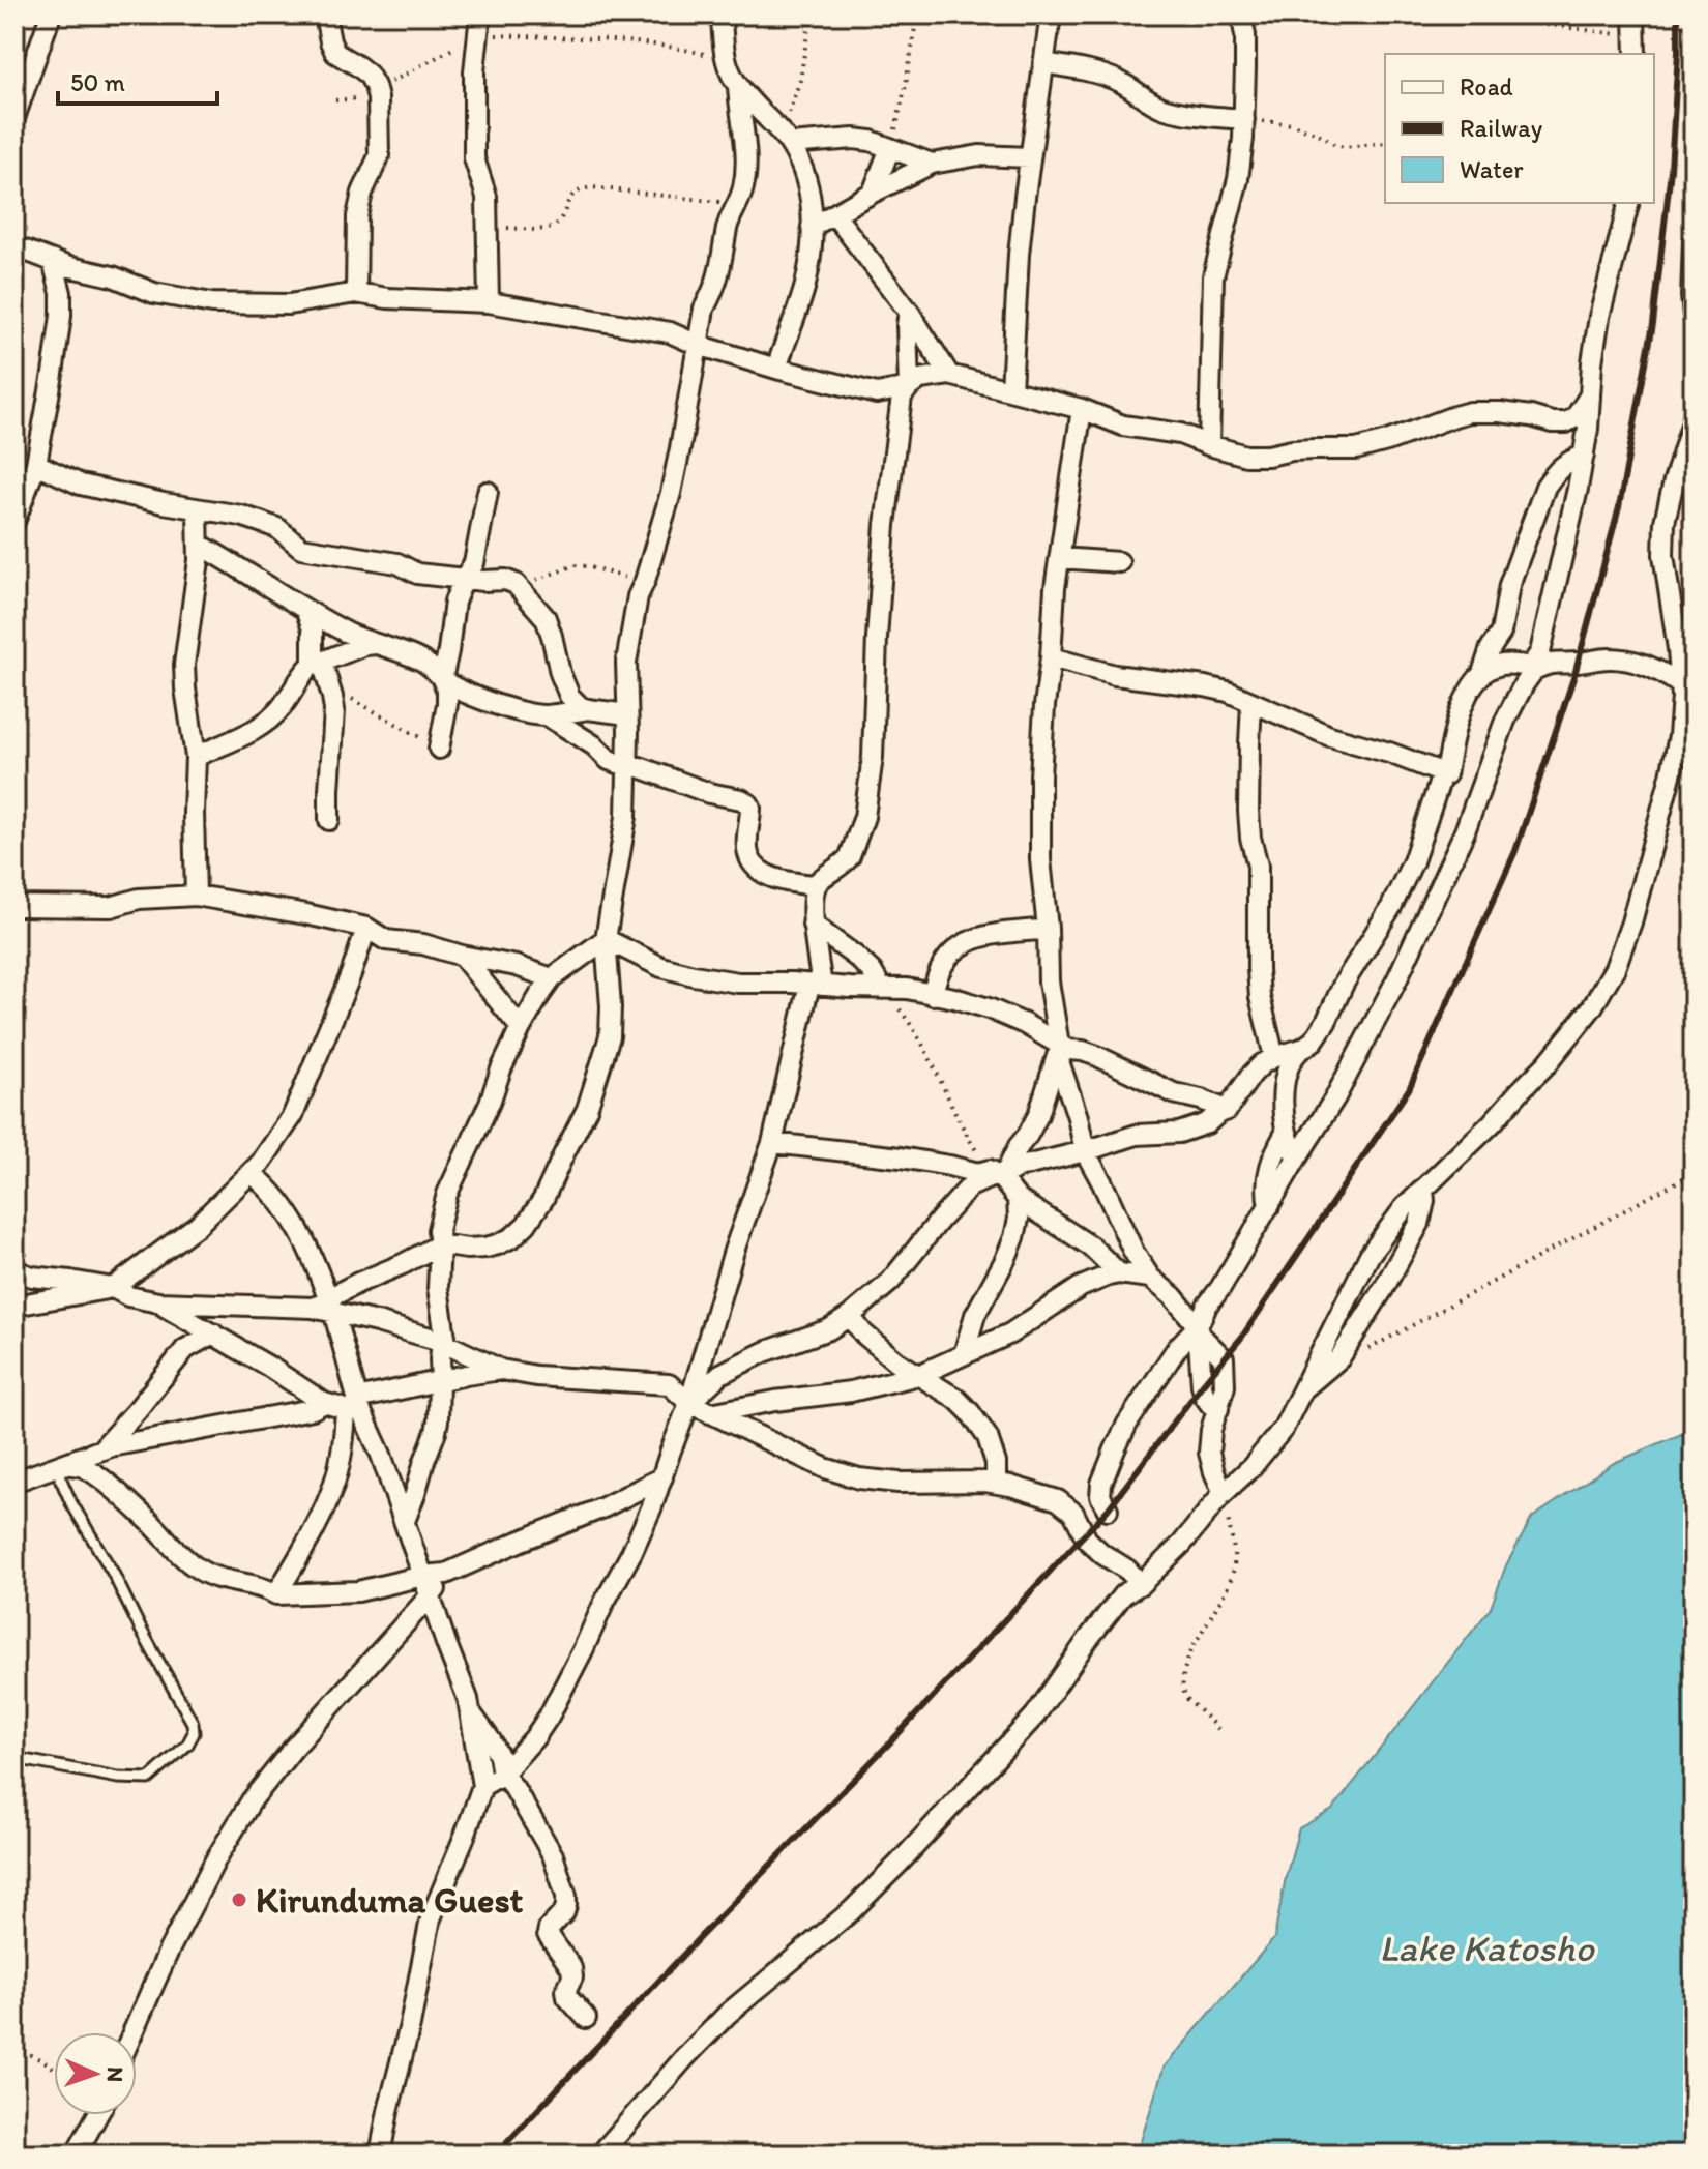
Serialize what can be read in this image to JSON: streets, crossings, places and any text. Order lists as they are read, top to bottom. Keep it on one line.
{"water":["Lake Katosho"],"places":["Kirunduma Guest"],"legend":["Road","Railway","Water"],"scale_bar":"50 m","north":"right"}
